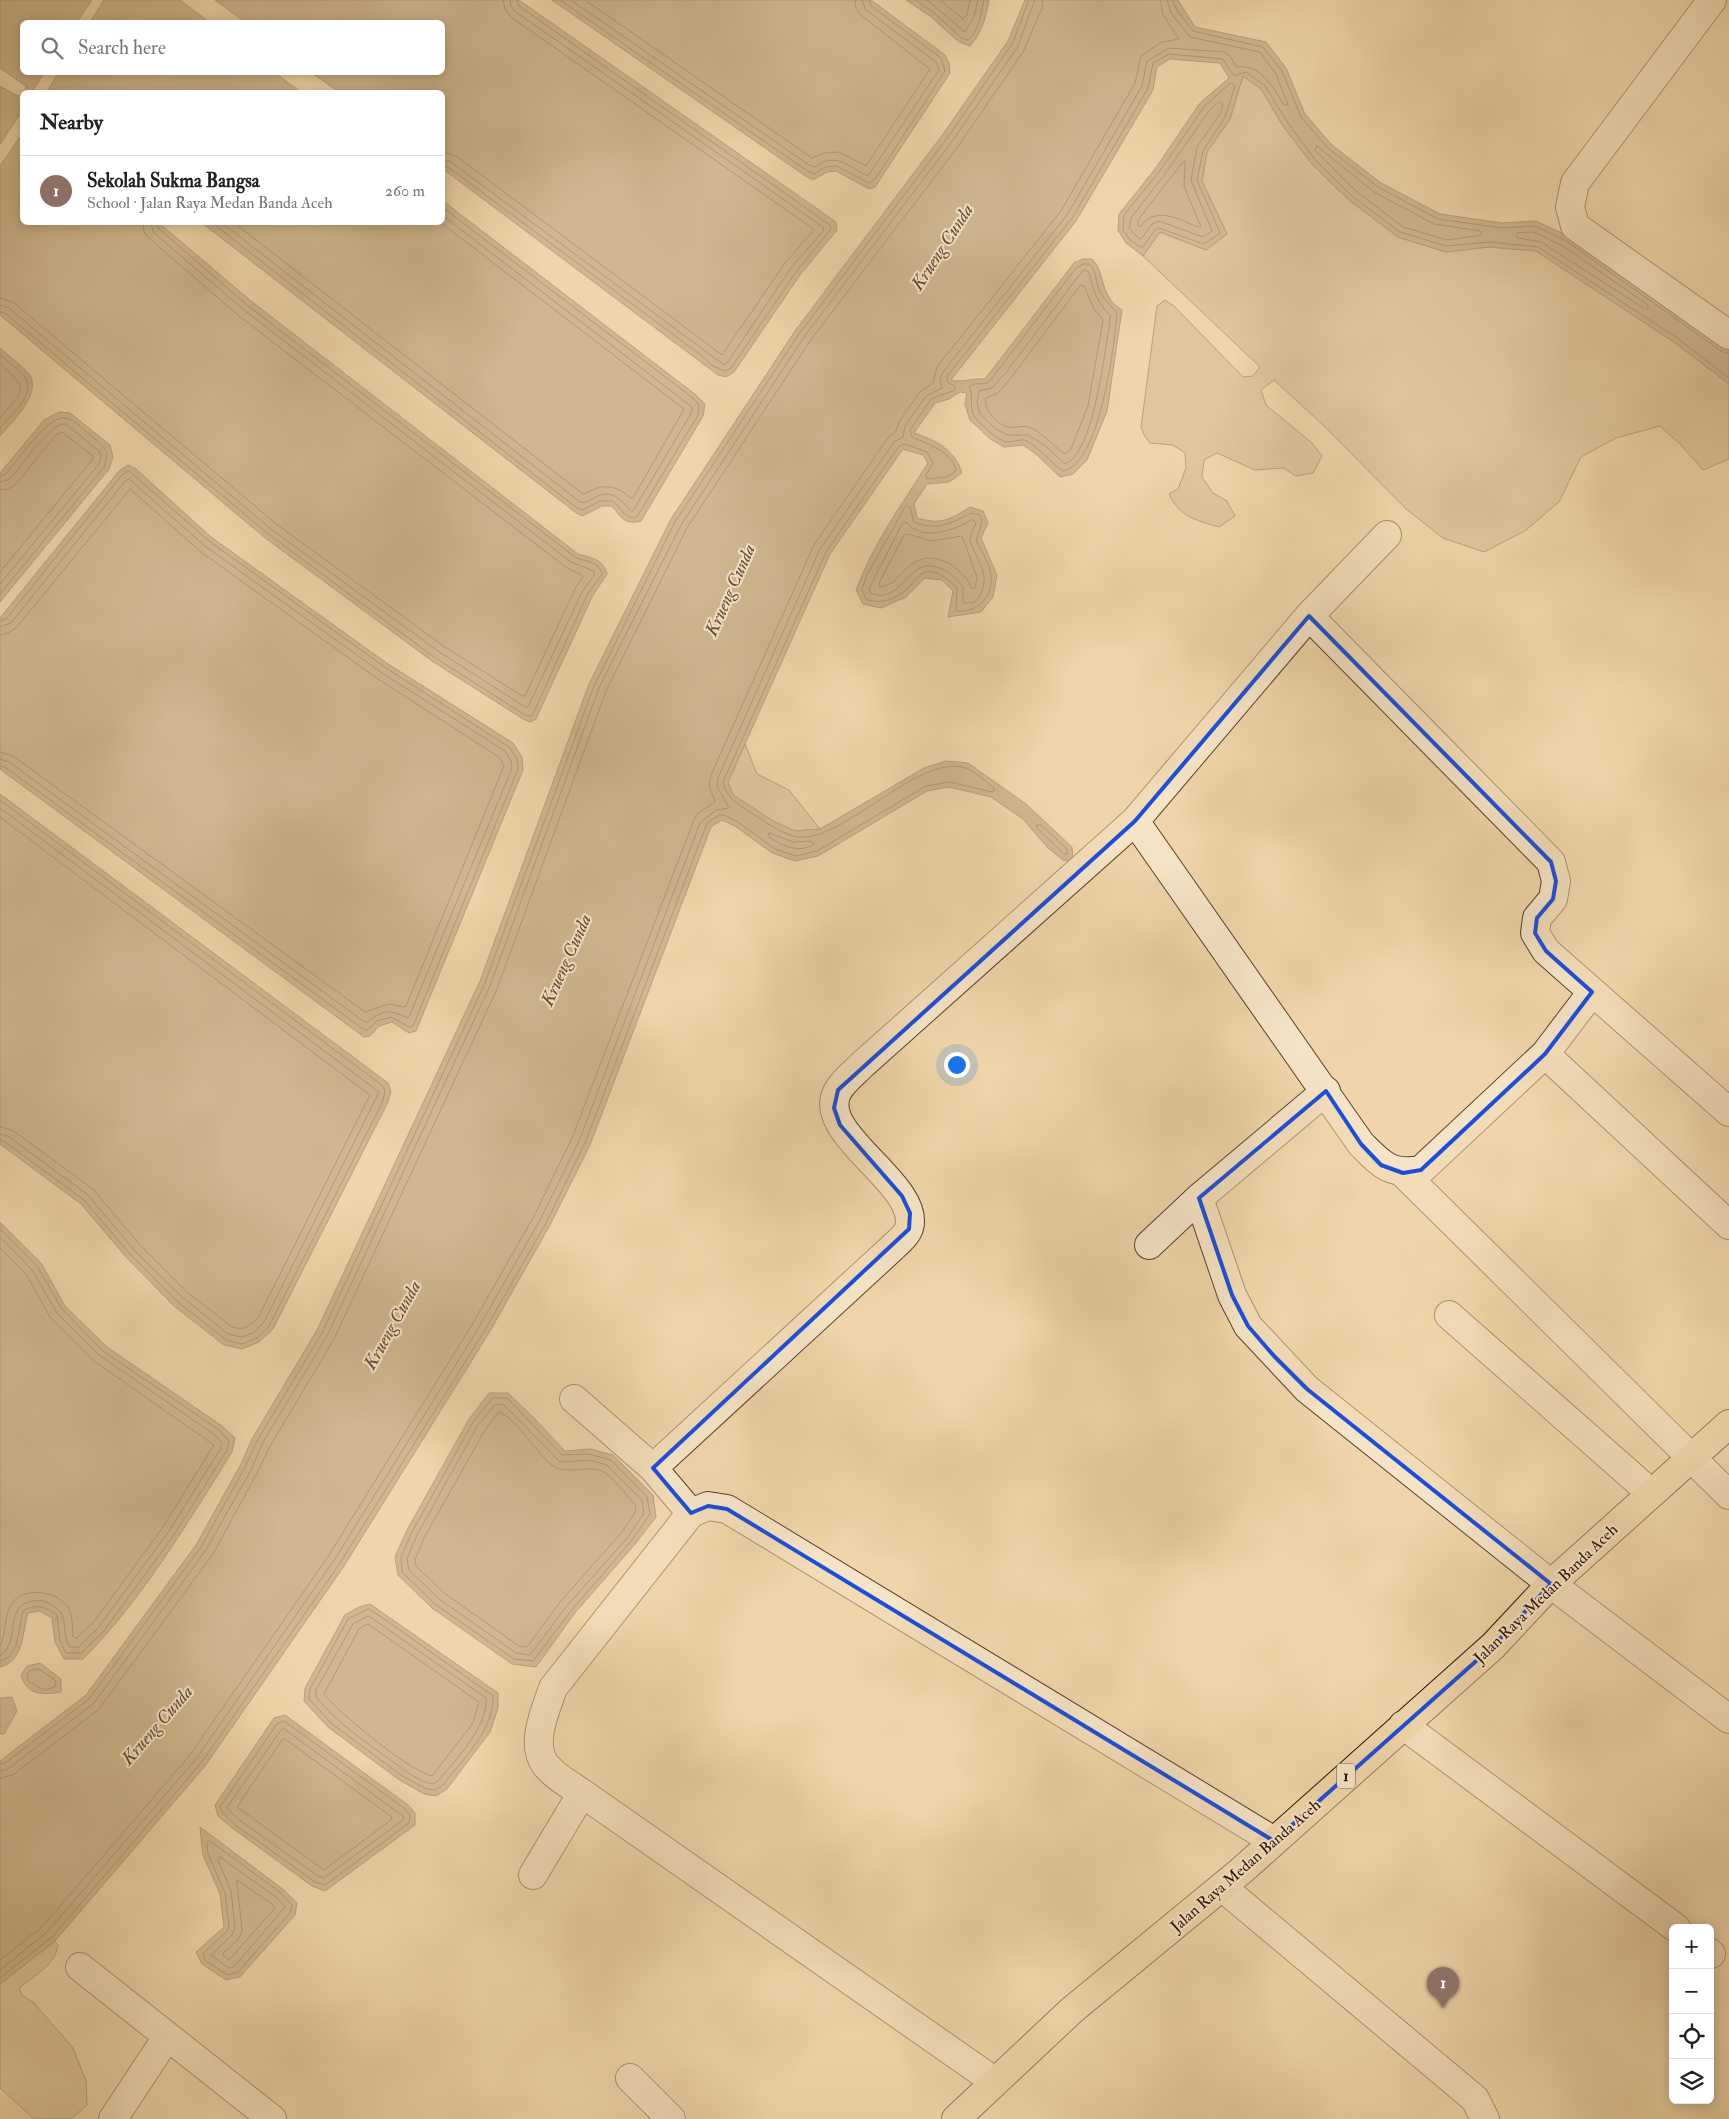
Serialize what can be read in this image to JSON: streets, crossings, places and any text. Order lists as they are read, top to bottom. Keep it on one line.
{"streets":{"highway":["Jalan Raya Medan Banda Aceh","1"]},"water":["Krueng Cunda"],"page":{"search":"Search here","heading":"Nearby","list":[{"mark":"1","name":"Sekolah Sukma Bangsa","note":"School · Jalan Raya Medan Banda Aceh","value":"260 m"}],"map_buttons":["+","−"],"pins":"1"}}
